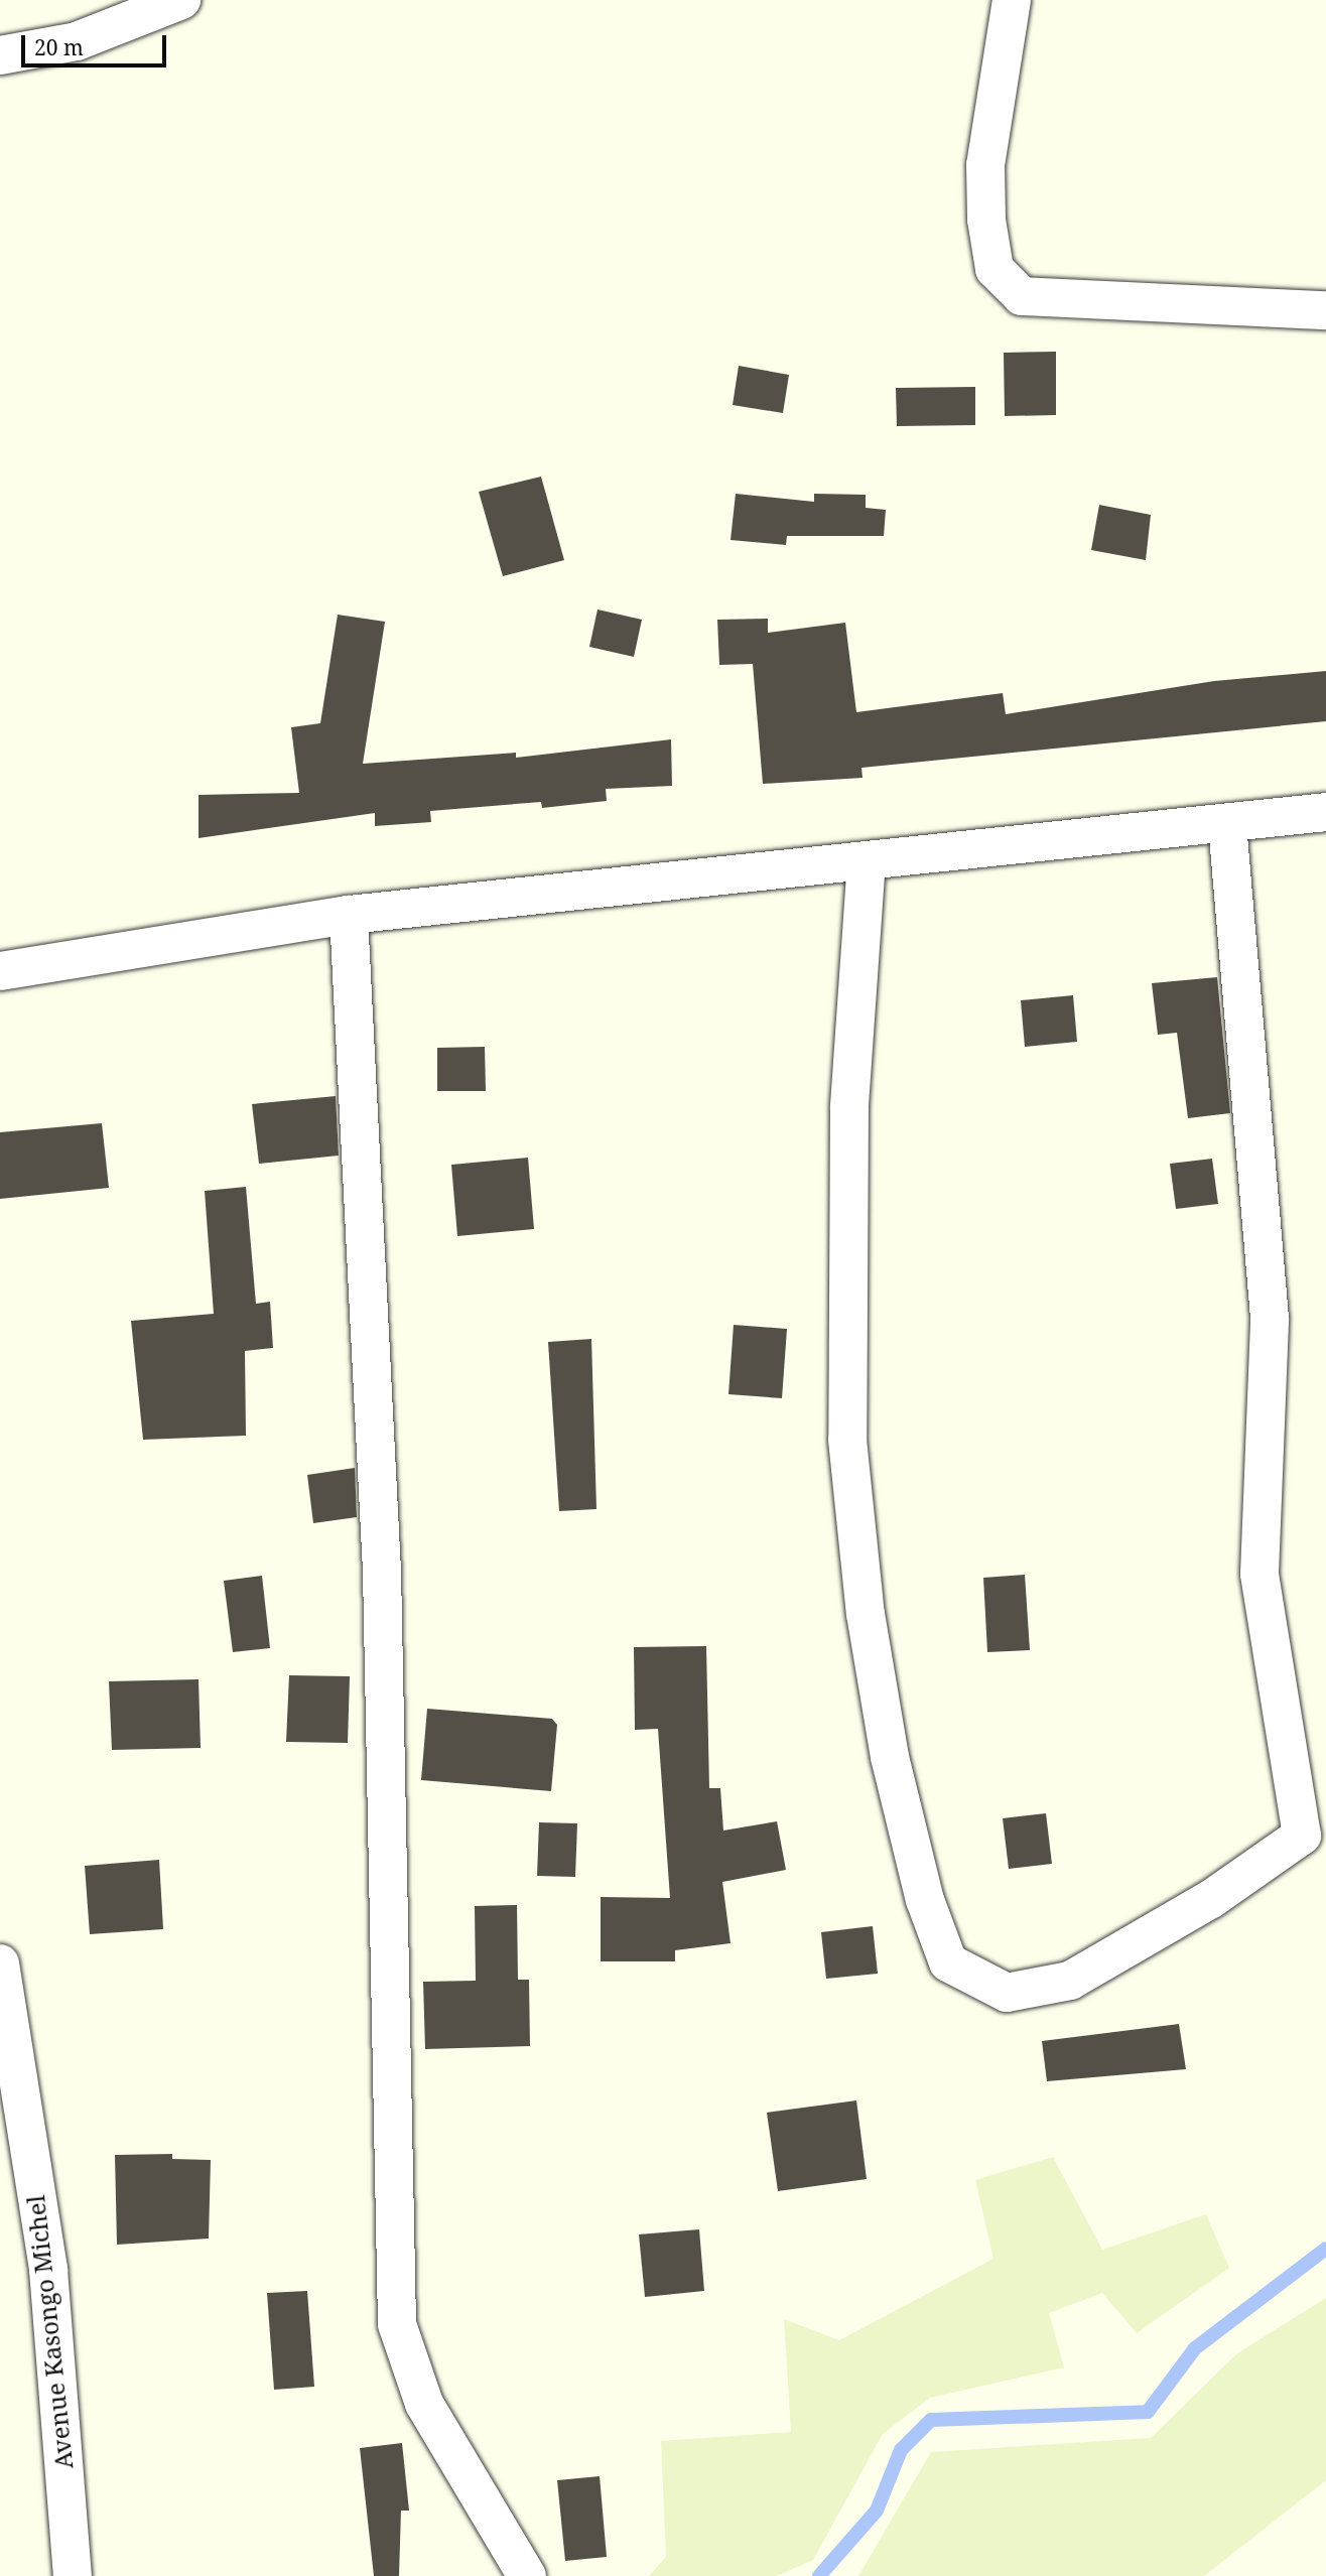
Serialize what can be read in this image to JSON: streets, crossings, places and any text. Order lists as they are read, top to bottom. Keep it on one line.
{"streets":{"street":["Avenue Kasongo Michel"]},"scale_bar":"20 m"}
